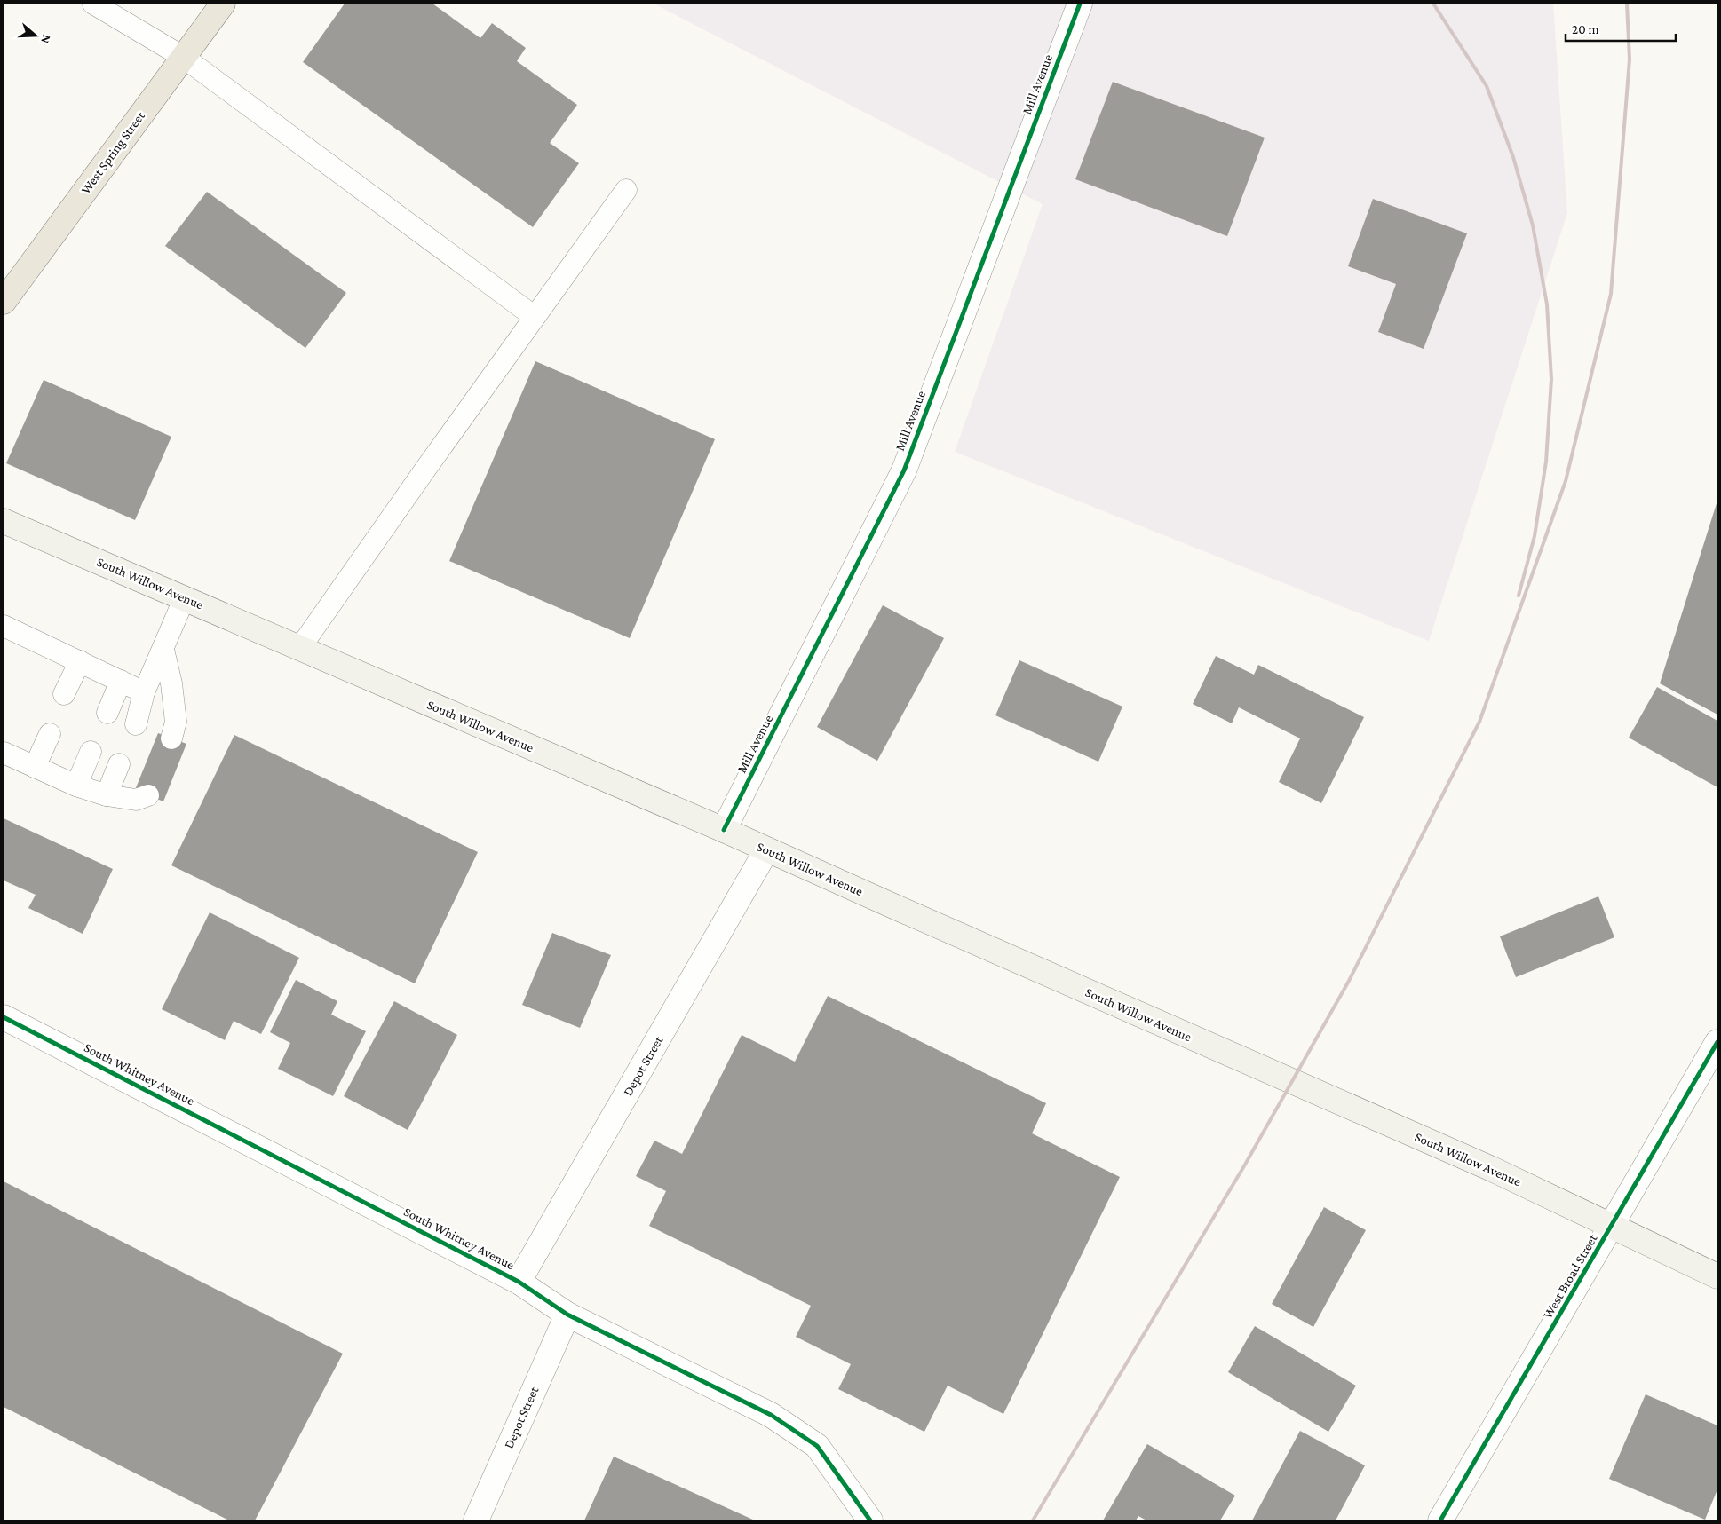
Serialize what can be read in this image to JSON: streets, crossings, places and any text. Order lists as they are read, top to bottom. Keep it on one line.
{"streets":{"main road":["West Spring Street","South Willow Avenue"],"street":["Mill Avenue","Depot Street","South Whitney Avenue","West Broad Street"]},"crossings":[["Mill Avenue","South Willow Avenue"],["South Willow Avenue","Depot Street"],["South Willow Avenue","West Broad Street"],["Depot Street","South Whitney Avenue"]],"scale_bar":"20 m","north":"right"}
